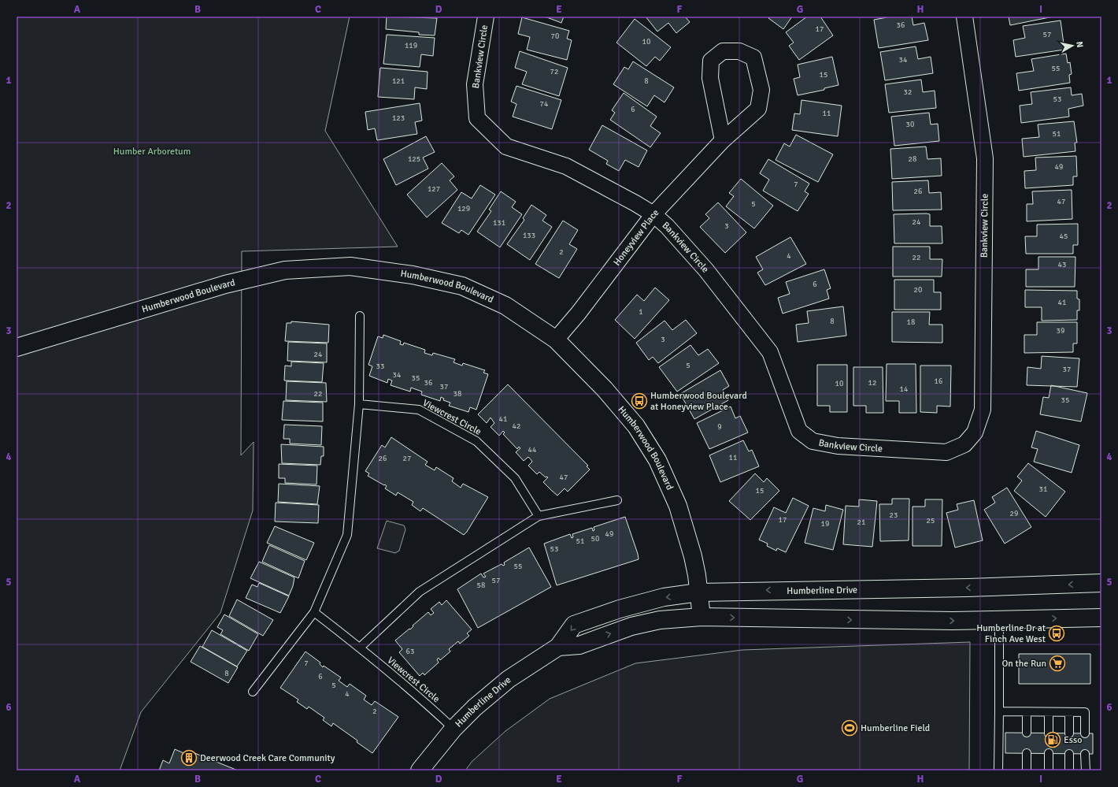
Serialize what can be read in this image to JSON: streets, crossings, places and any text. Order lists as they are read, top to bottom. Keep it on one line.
{"streets":{"street":["Bankview Circle","Honeyview Place","Humberwood Boulevard","Humberline Drive"],"lane":["Viewcrest Circle"]},"crossings":[["Bankview Circle","Honeyview Place"],["Honeyview Place","Humberwood Boulevard"],["Humberwood Boulevard","Humberline Drive"],["Viewcrest Circle","Humberline Drive"]],"parks":["Humber Arboretum"],"places":{"bus stop":["Humberwood Boulevard at Honeyview Place","Humberline Dr at Finch Ave West"],"supermarket":["On the Run"],"sports":["Humberline Field"],"fuel station":["Esso"],"building":["Deerwood Creek Care Community"]},"house_numbers":["36","17","57","70","10","119","34","55","72","15","121","8","32","53","74","6","11","123","30","51","125","28","49","7","127","26","47","5","129","24","131","3","133","45","2","4","22","43","6","20","41","1","8","18","39","3","24","5","33","37","34","35","16","36","12","10","37","14","22","38","35","41","42","9","44","11","26","27","47","31","15","29","23","17","25","21","19","49","50","51","53","55","57","58","63","7","8","6","5","4","2"],"north":"right","grid":{"columns":["A","B","C","D","E","F","G","H","I"],"rows":["1","2","3","4","5","6"]}}
